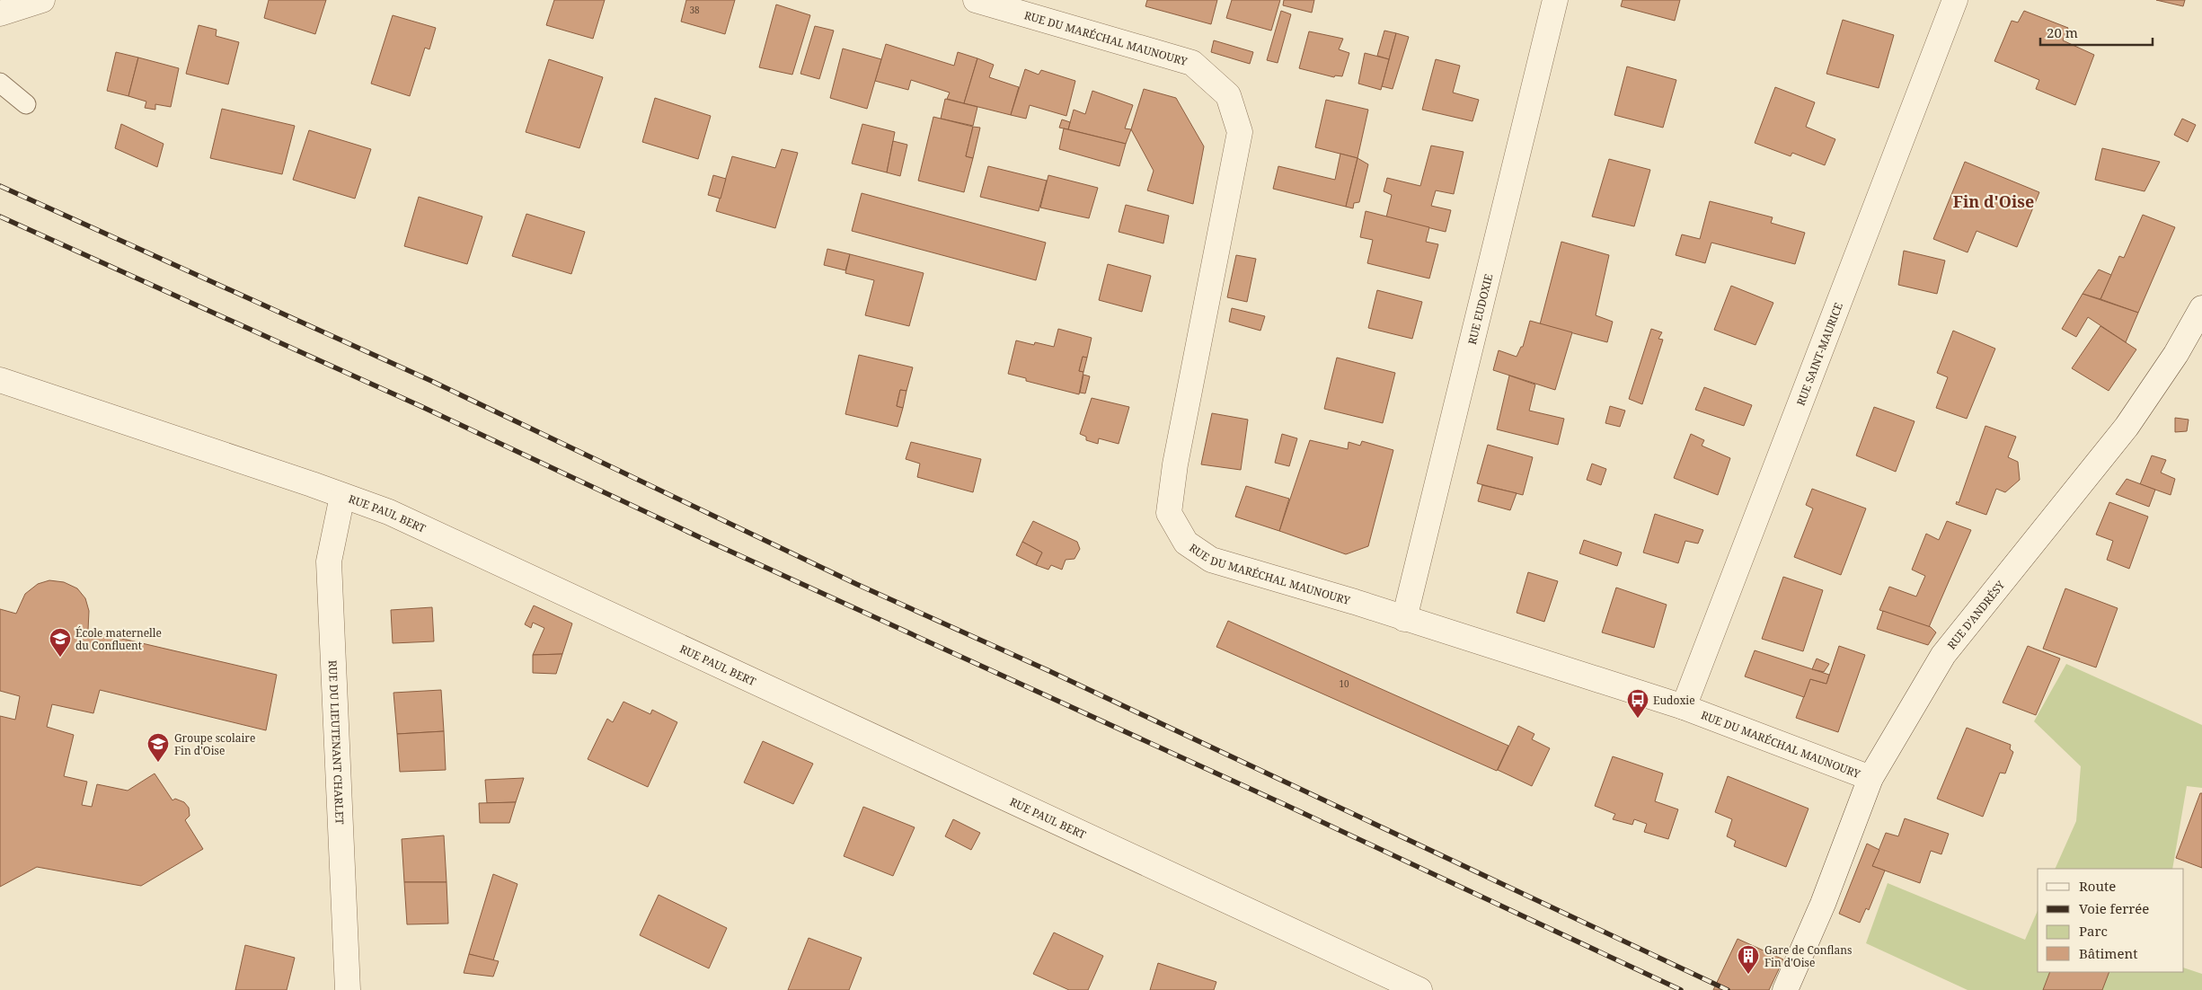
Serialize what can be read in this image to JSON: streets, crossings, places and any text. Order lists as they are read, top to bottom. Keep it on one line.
{"streets":{"street":["RUE DU MARÉCHAL MAUNOURY","RUE EUDOXIE","RUE SAINT-MAURICE","RUE PAUL BERT","RUE D'ANDRÉSY","RUE DU LIEUTENANT CHARLET"]},"crossings":[["RUE DU MARÉCHAL MAUNOURY","RUE EUDOXIE"],["RUE DU MARÉCHAL MAUNOURY","RUE SAINT-MAURICE"],["RUE DU MARÉCHAL MAUNOURY","RUE D'ANDRÉSY"],["RUE PAUL BERT","RUE DU LIEUTENANT CHARLET"]],"districts":["Fin d'Oise"],"places":{"school or university":["École maternelle du Confluent","Groupe scolaire Fin d'Oise"],"bus stop":["Eudoxie"],"building":["Gare de Conflans Fin d'Oise"]},"house_numbers":["38","10"],"legend":["Route","Voie ferrée","Parc","Bâtiment"],"scale_bar":"20 m"}
